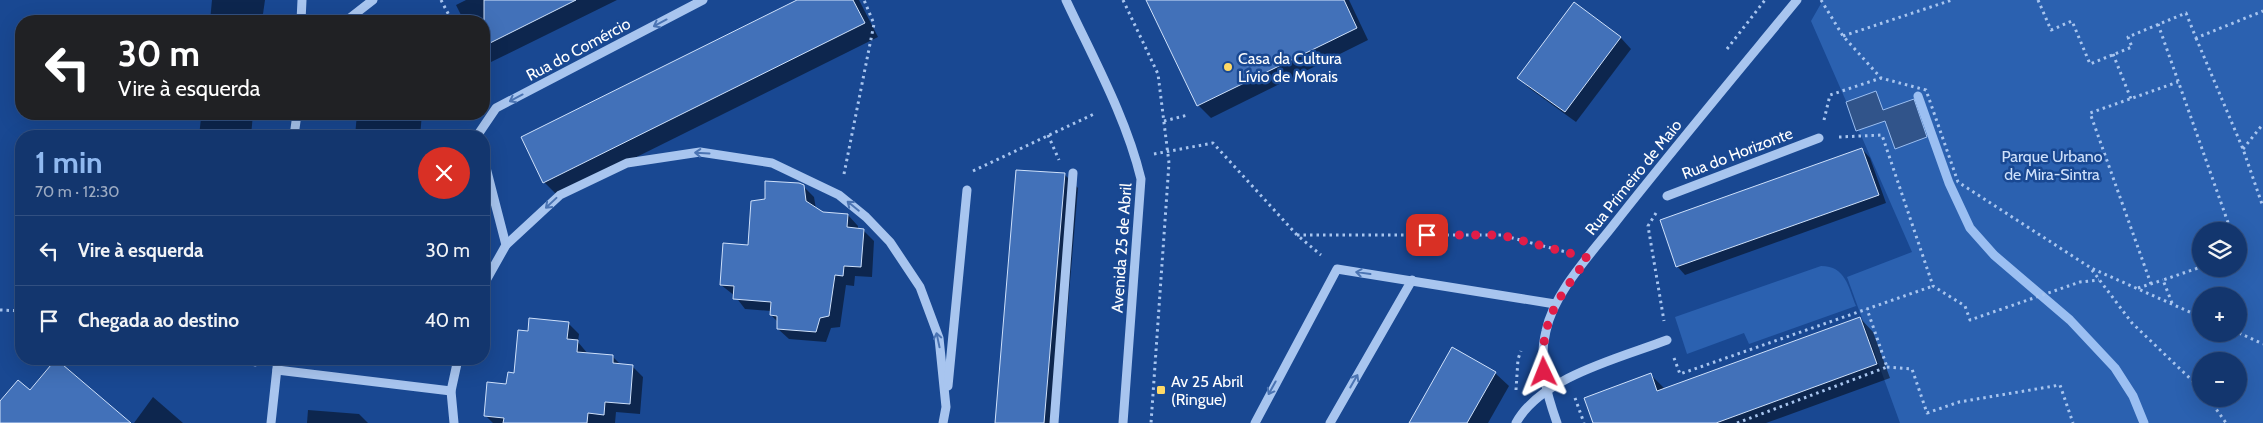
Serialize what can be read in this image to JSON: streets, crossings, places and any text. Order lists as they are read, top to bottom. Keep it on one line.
{"streets":{"street":["Rua do Comércio","Rua do Horizonte","Rua Primeiro de Maio","Avenida 25 de Abril"]},"one_way":["Rua do Comércio"],"parks":["Parque Urbano de Mira-Sintra"],"places":{"other":["Casa da Cultura Lívio de Morais"],"transit":["Av 25 Abril (Ringue)"]},"page":{"turn":["30 m","Vire à esquerda"],"heading":["1 min","70 m · 12:30"],"list":[{"name":"Vire à esquerda","value":"30 m"},{"name":"Chegada ao destino","value":"40 m"}],"map_buttons":["+","−"]}}
